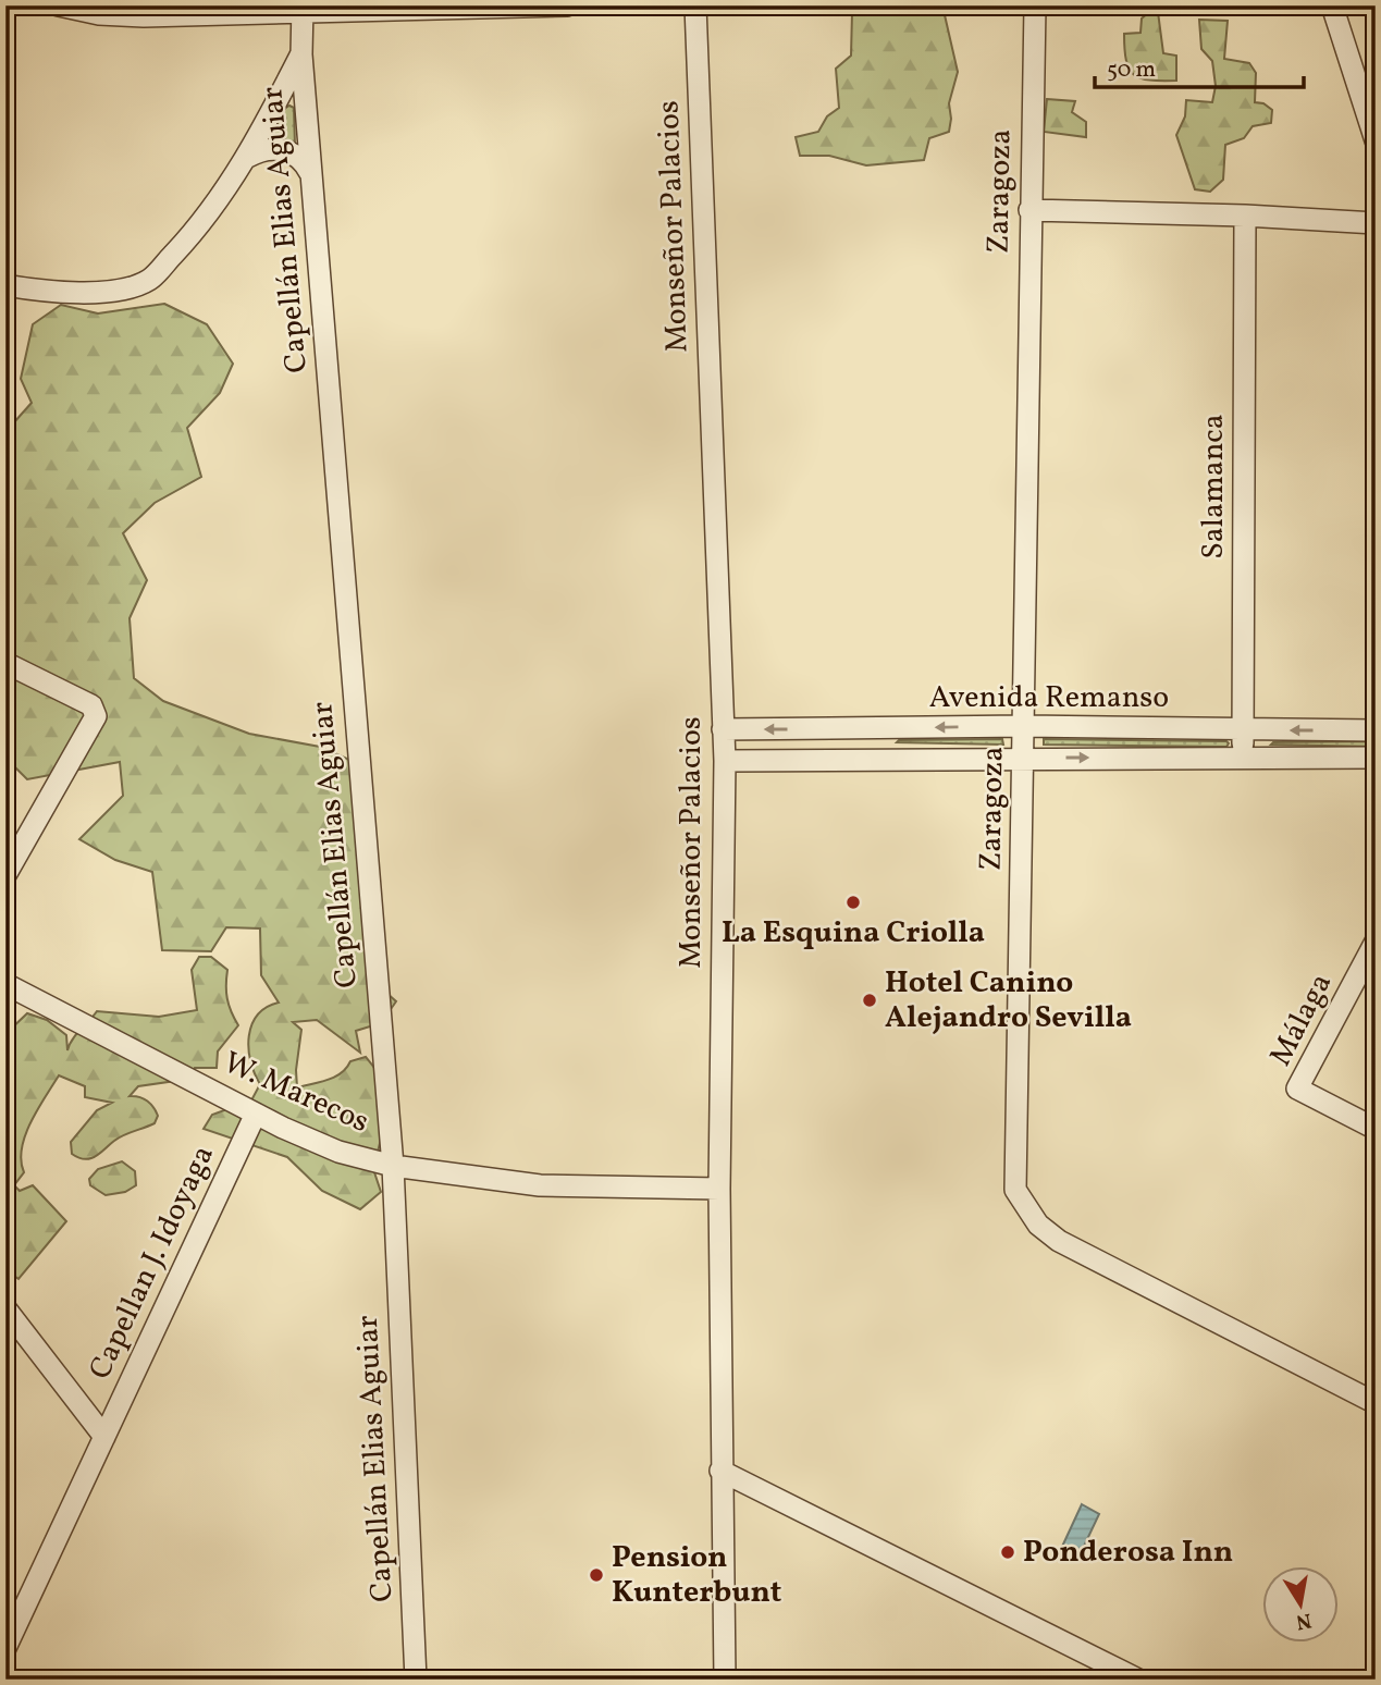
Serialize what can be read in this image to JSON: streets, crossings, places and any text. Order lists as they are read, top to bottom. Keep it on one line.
{"streets":{"street":["Zaragoza","Monseñor Palacios","Capellán Elias Aguiar","Salamanca","Avenida Remanso","Málaga","W. Marecos","Capellan J. Idoyaga"]},"crossings":[["Zaragoza","Avenida Remanso"],["Monseñor Palacios","Avenida Remanso"],["Monseñor Palacios","W. Marecos"],["Capellán Elias Aguiar","W. Marecos"],["Salamanca","Avenida Remanso"],["W. Marecos","Capellan J. Idoyaga"]],"places":["La Esquina Criolla","Hotel Canino Alejandro Sevilla","Ponderosa Inn","Pension Kunterbunt"],"scale_bar":"50 m","north":"bottom"}
